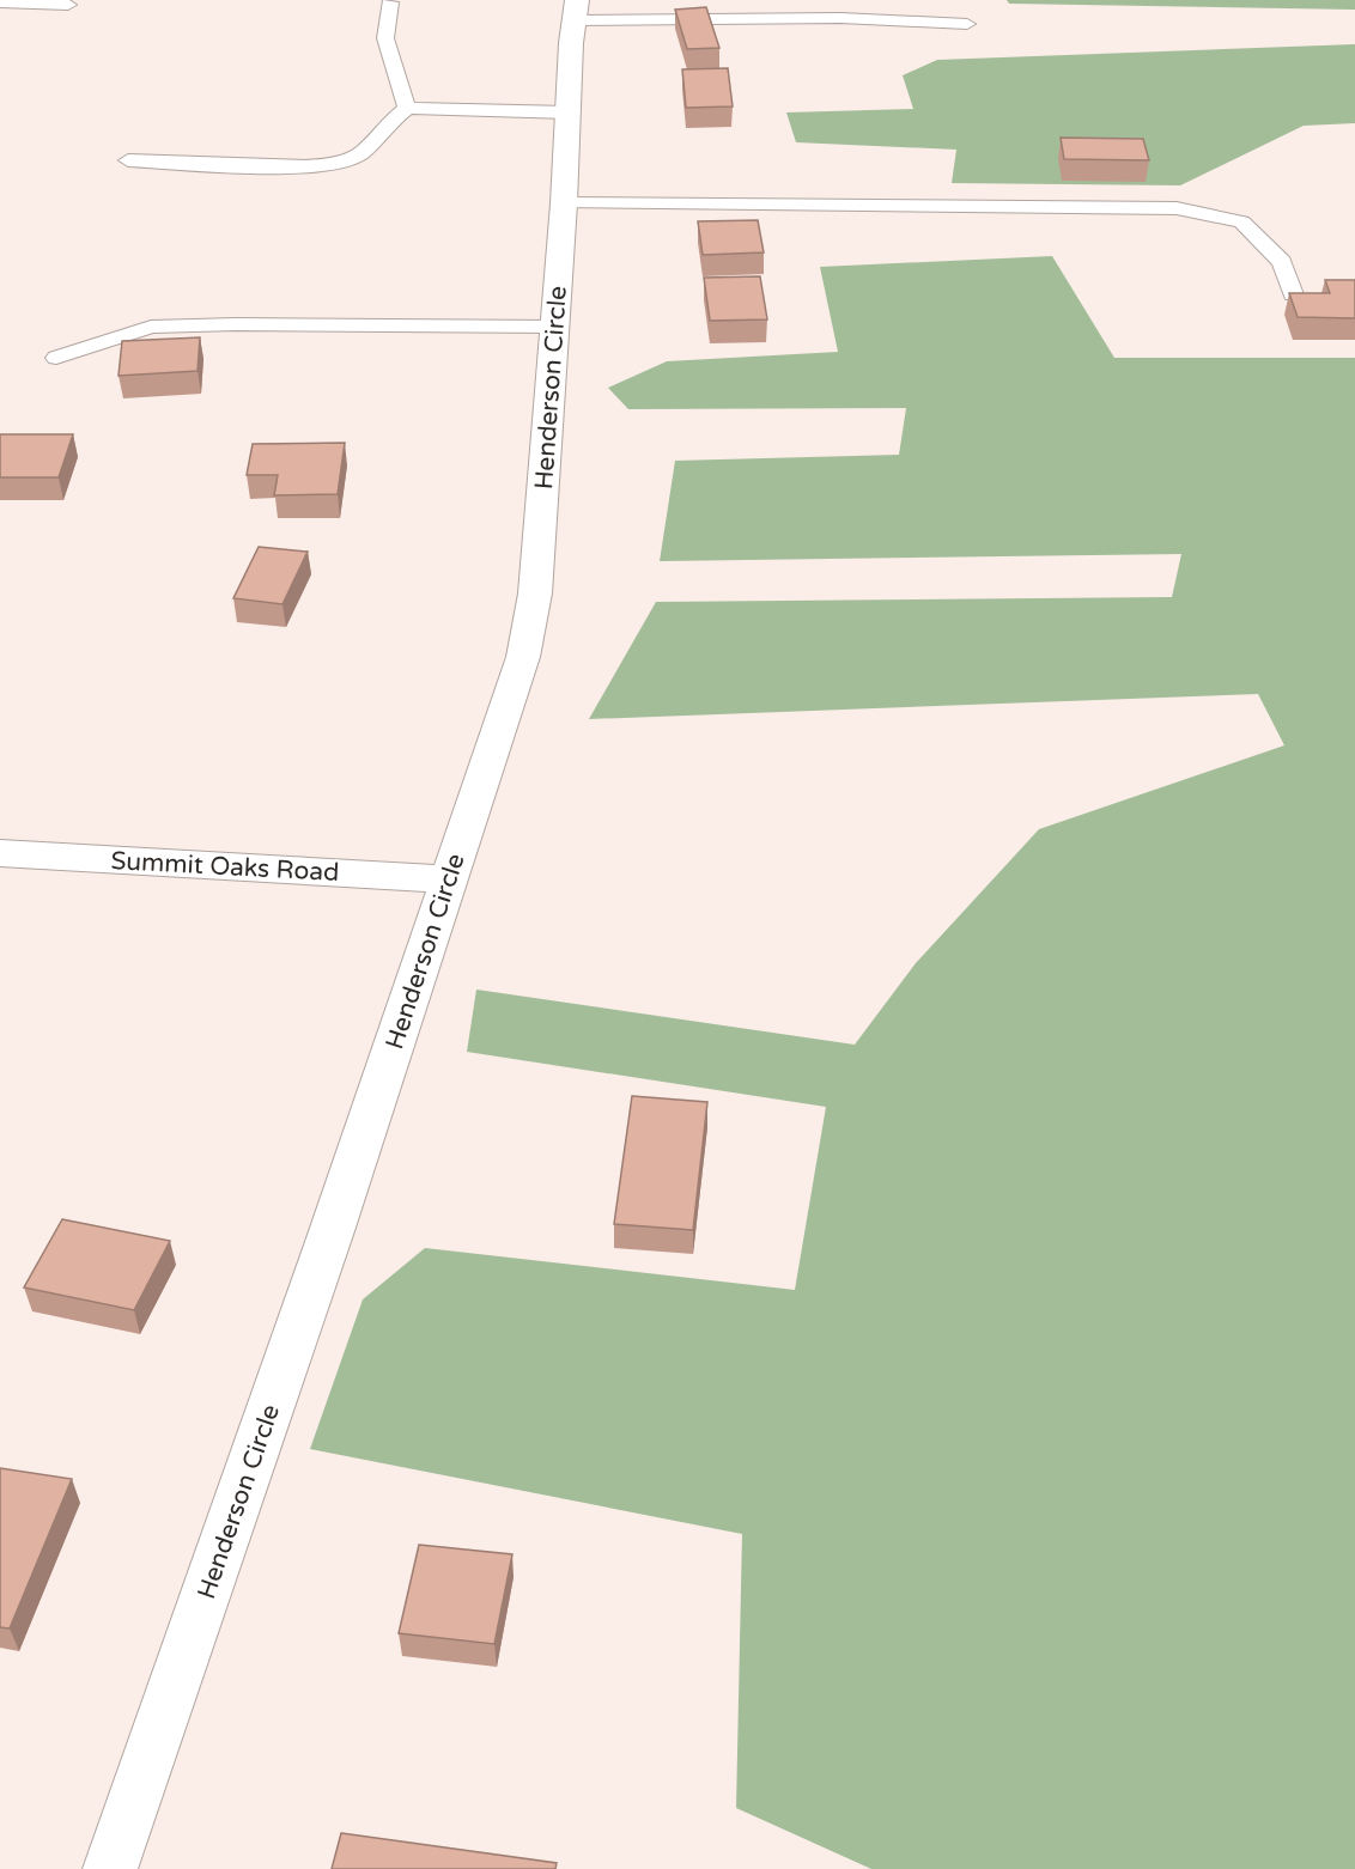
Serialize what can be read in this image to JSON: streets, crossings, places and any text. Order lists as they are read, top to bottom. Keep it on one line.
{"streets":{"street":["Henderson Circle","Summit Oaks Road"]},"crossings":[["Henderson Circle","Summit Oaks Road"]]}
